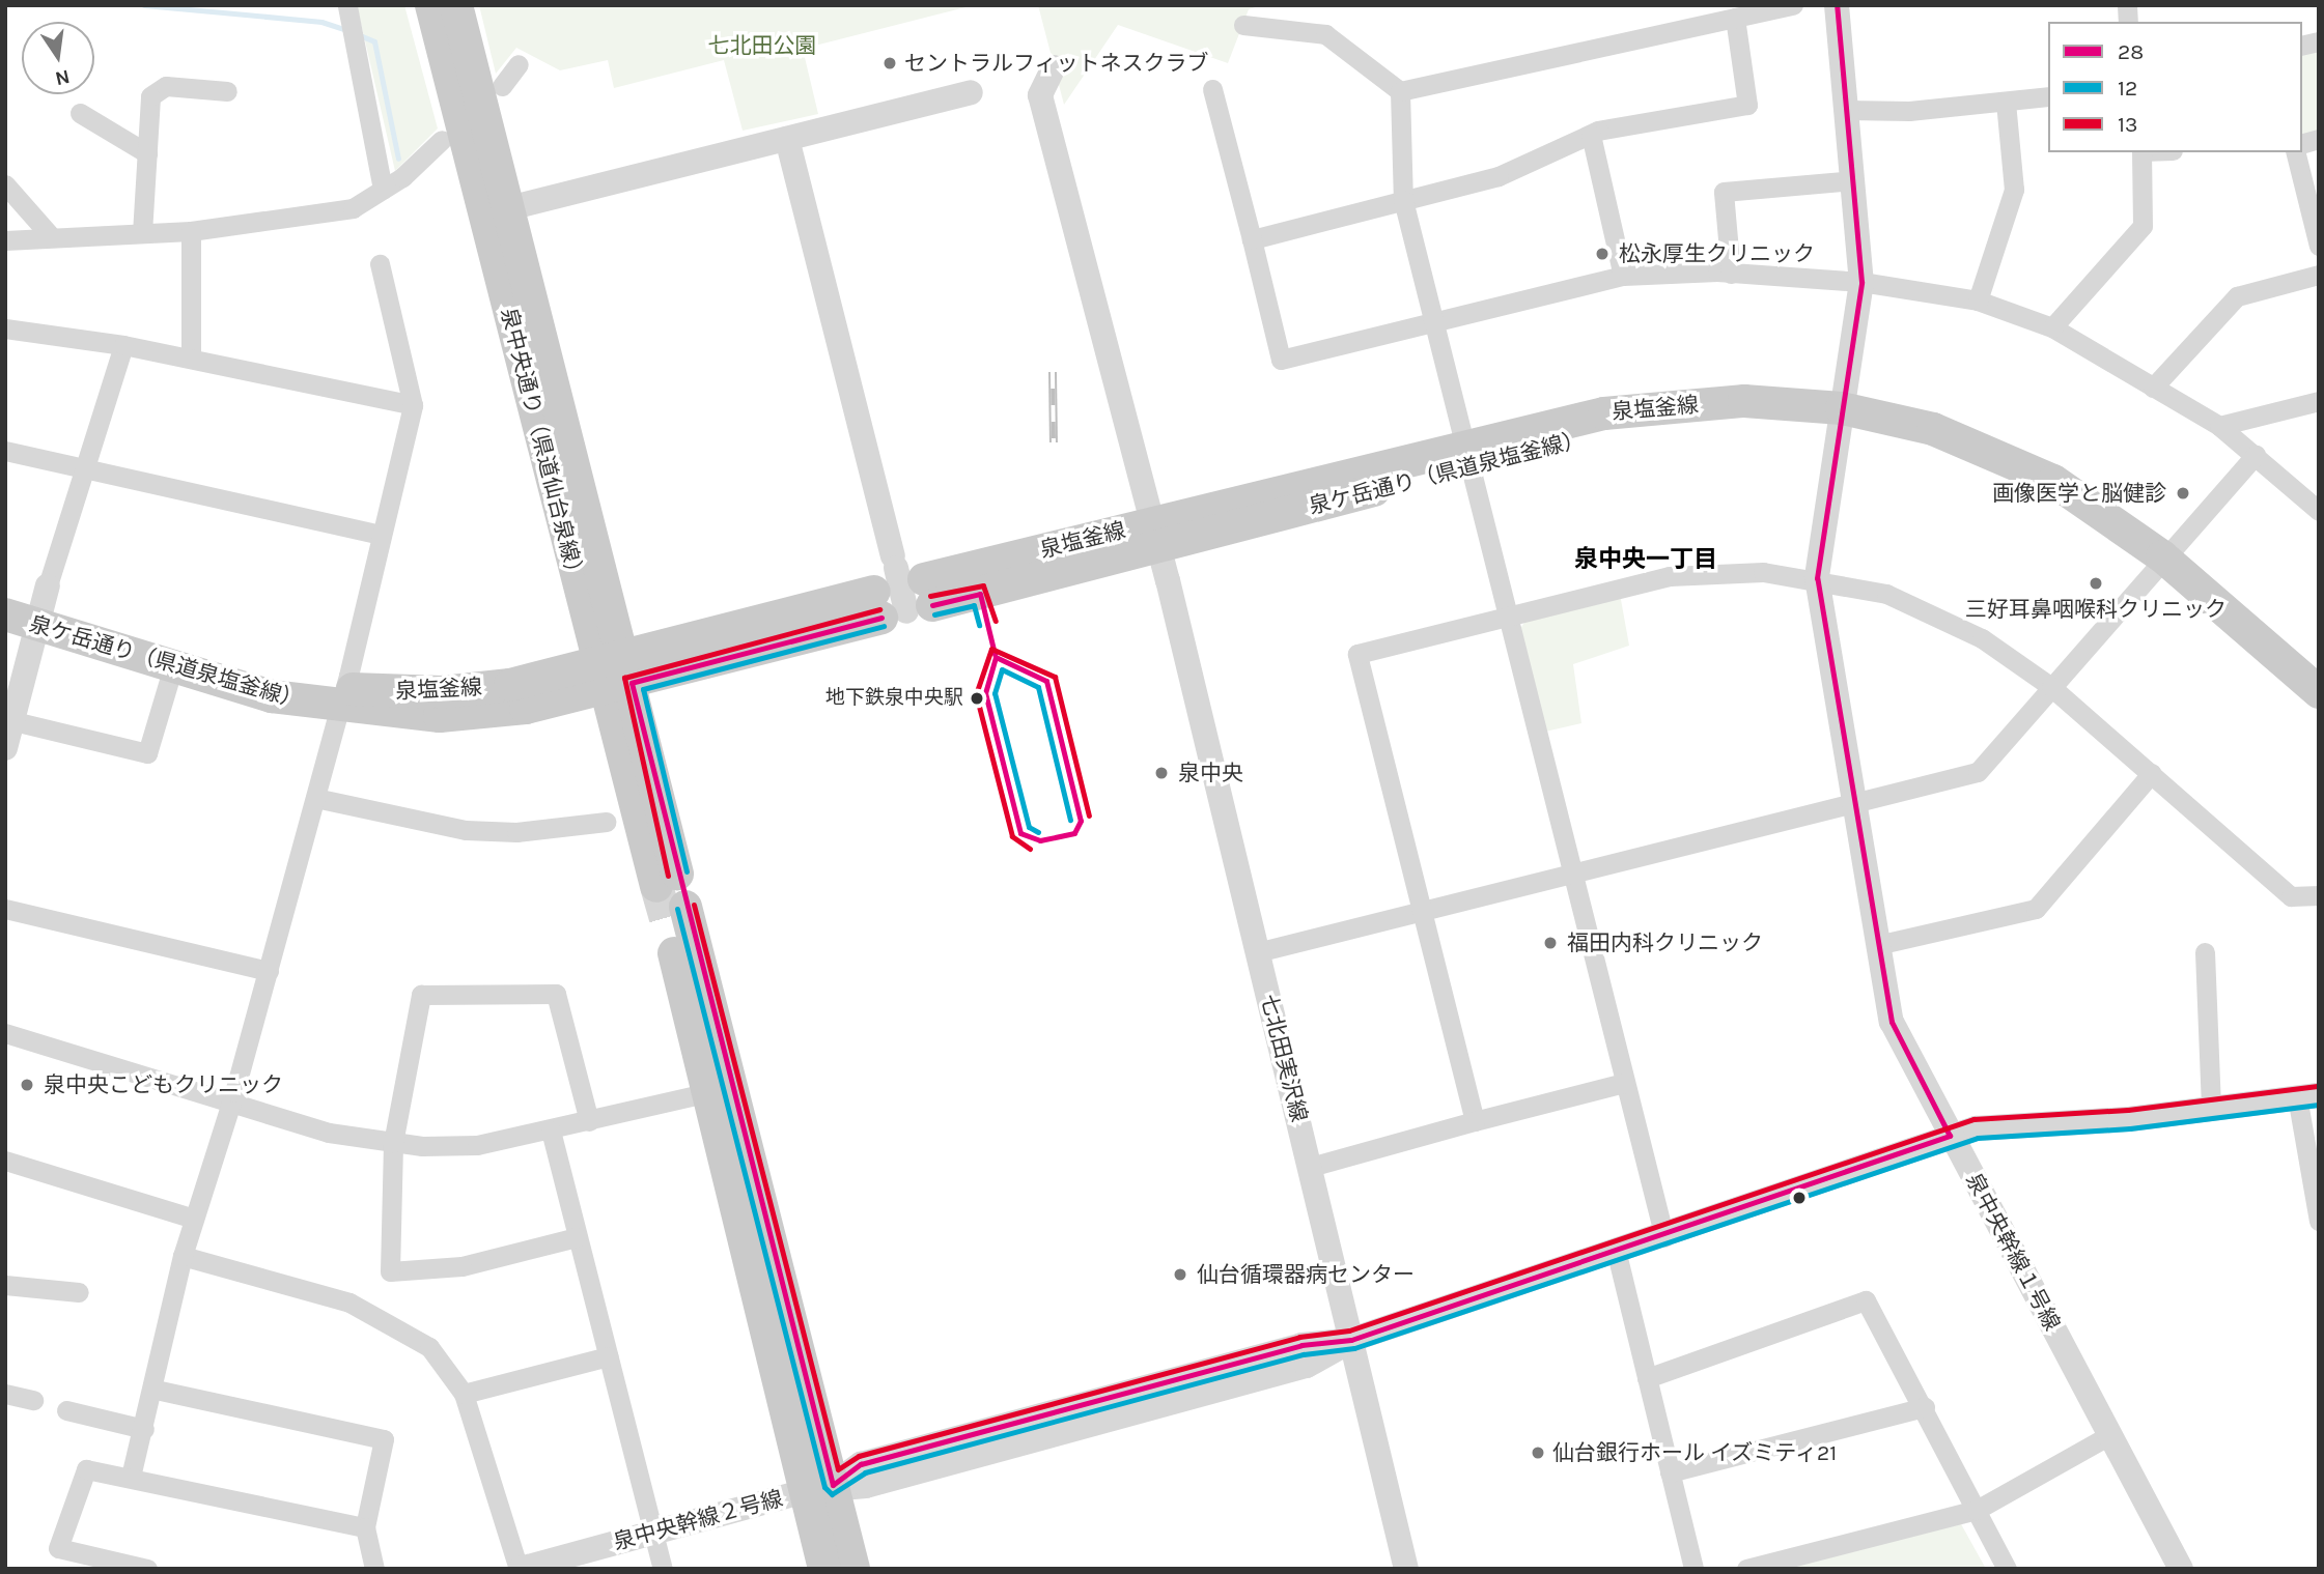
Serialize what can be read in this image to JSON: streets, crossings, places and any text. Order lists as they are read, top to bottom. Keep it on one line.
{"streets":{"main road":["泉塩釜線","泉中央通り（県道仙台泉線）","泉ケ岳通り（県道泉塩釜線）"],"street":["七北田実沢線","泉中央幹線１号線","泉中央幹線２号線"]},"crossings":[["泉塩釜線","泉中央通り（県道仙台泉線）"],["泉塩釜線","泉ケ岳通り（県道泉塩釜線）"],["泉塩釜線","泉中央幹線１号線"],["泉ケ岳通り（県道泉塩釜線）","七北田実沢線"],["七北田実沢線","泉中央幹線２号線"],["泉中央幹線１号線","泉中央幹線２号線"]],"districts":["泉中央一丁目"],"parks":["七北田公園"],"places":["セントラルフィットネスクラブ","松永厚生クリニック","画像医学と脳健診","三好耳鼻咽喉科クリニック","地下鉄泉中央駅","泉中央","福田内科クリニック","泉中央こどもクリニック","仙台循環器病センター","仙台銀行ホール イズミティ21"],"lines":["transit line 28","transit line 13","transit line 12"],"legend":["28","12","13"],"north":"bottom"}
